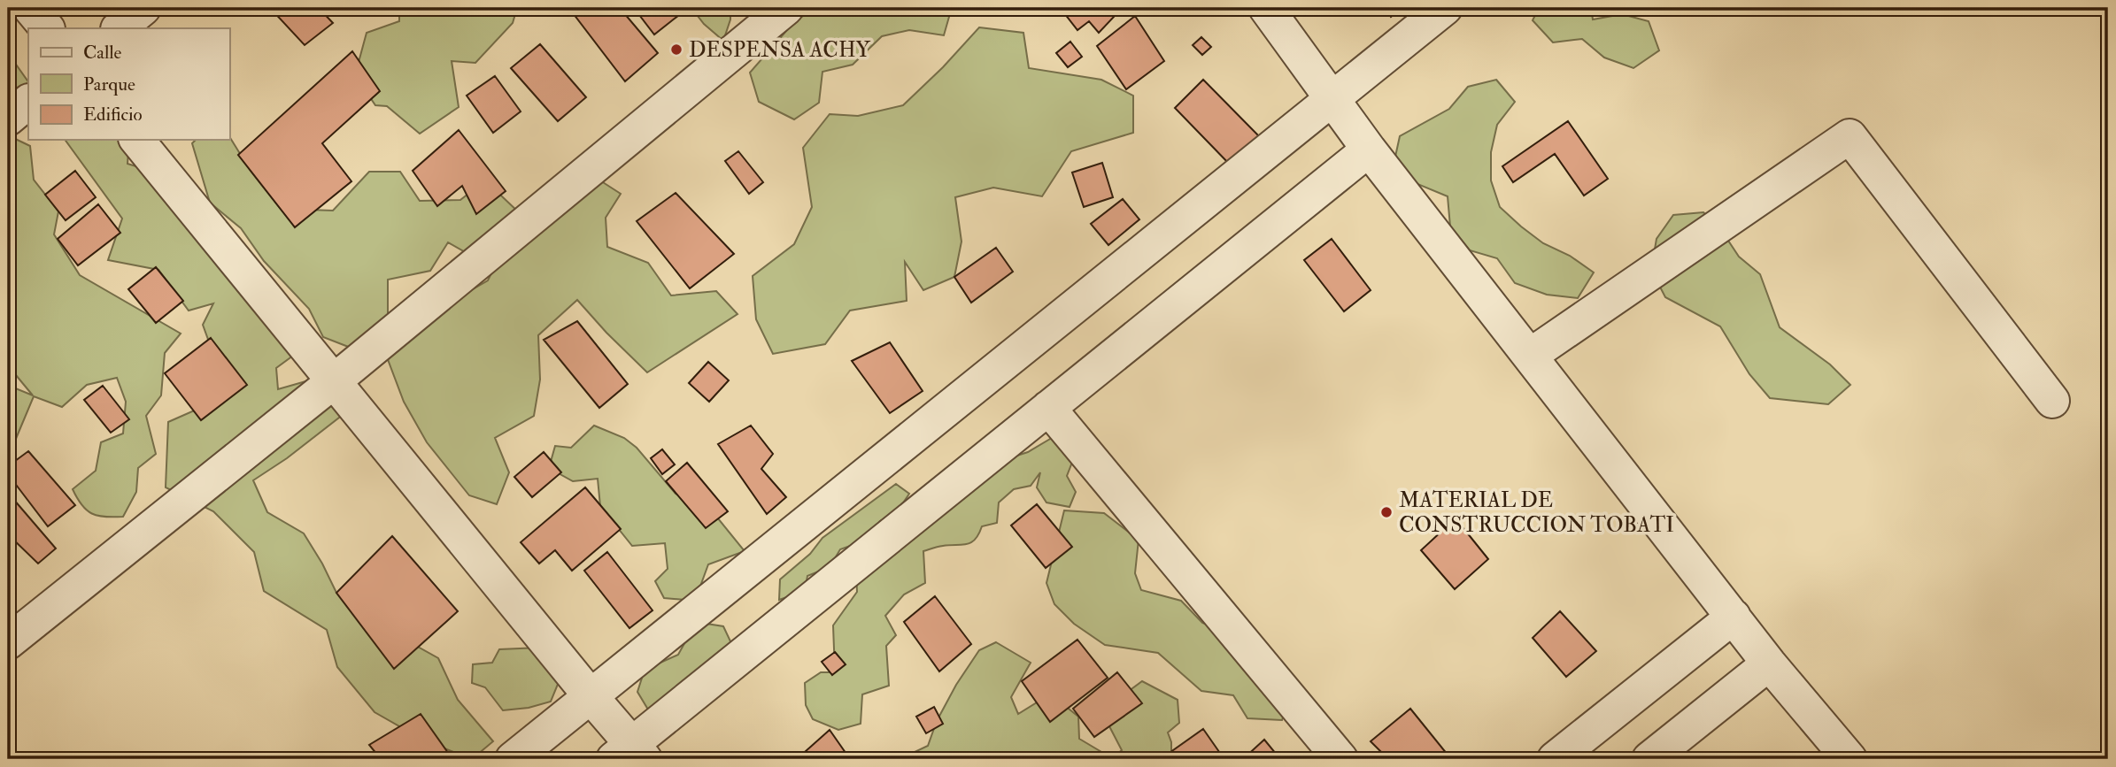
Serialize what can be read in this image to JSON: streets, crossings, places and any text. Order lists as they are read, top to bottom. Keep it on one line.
{"places":["DESPENSA ACHY","MATERIAL DE CONSTRUCCION TOBATI"],"legend":["Calle","Parque","Edificio"]}
